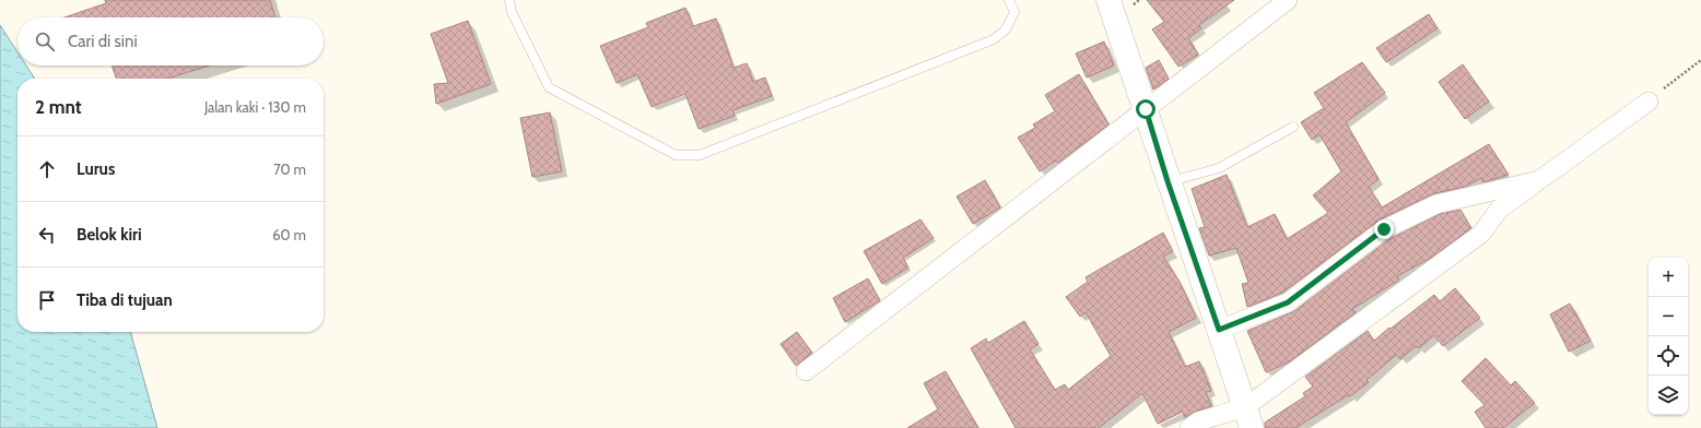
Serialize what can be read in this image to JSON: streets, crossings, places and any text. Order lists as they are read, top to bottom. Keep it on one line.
{"page":{"search":"Cari di sini","heading":["2 mnt","Jalan kaki · 130 m"],"list":[["Lurus","70 m"],["Belok kiri","60 m"],"Tiba di tujuan"],"map_buttons":["+","−"]}}
